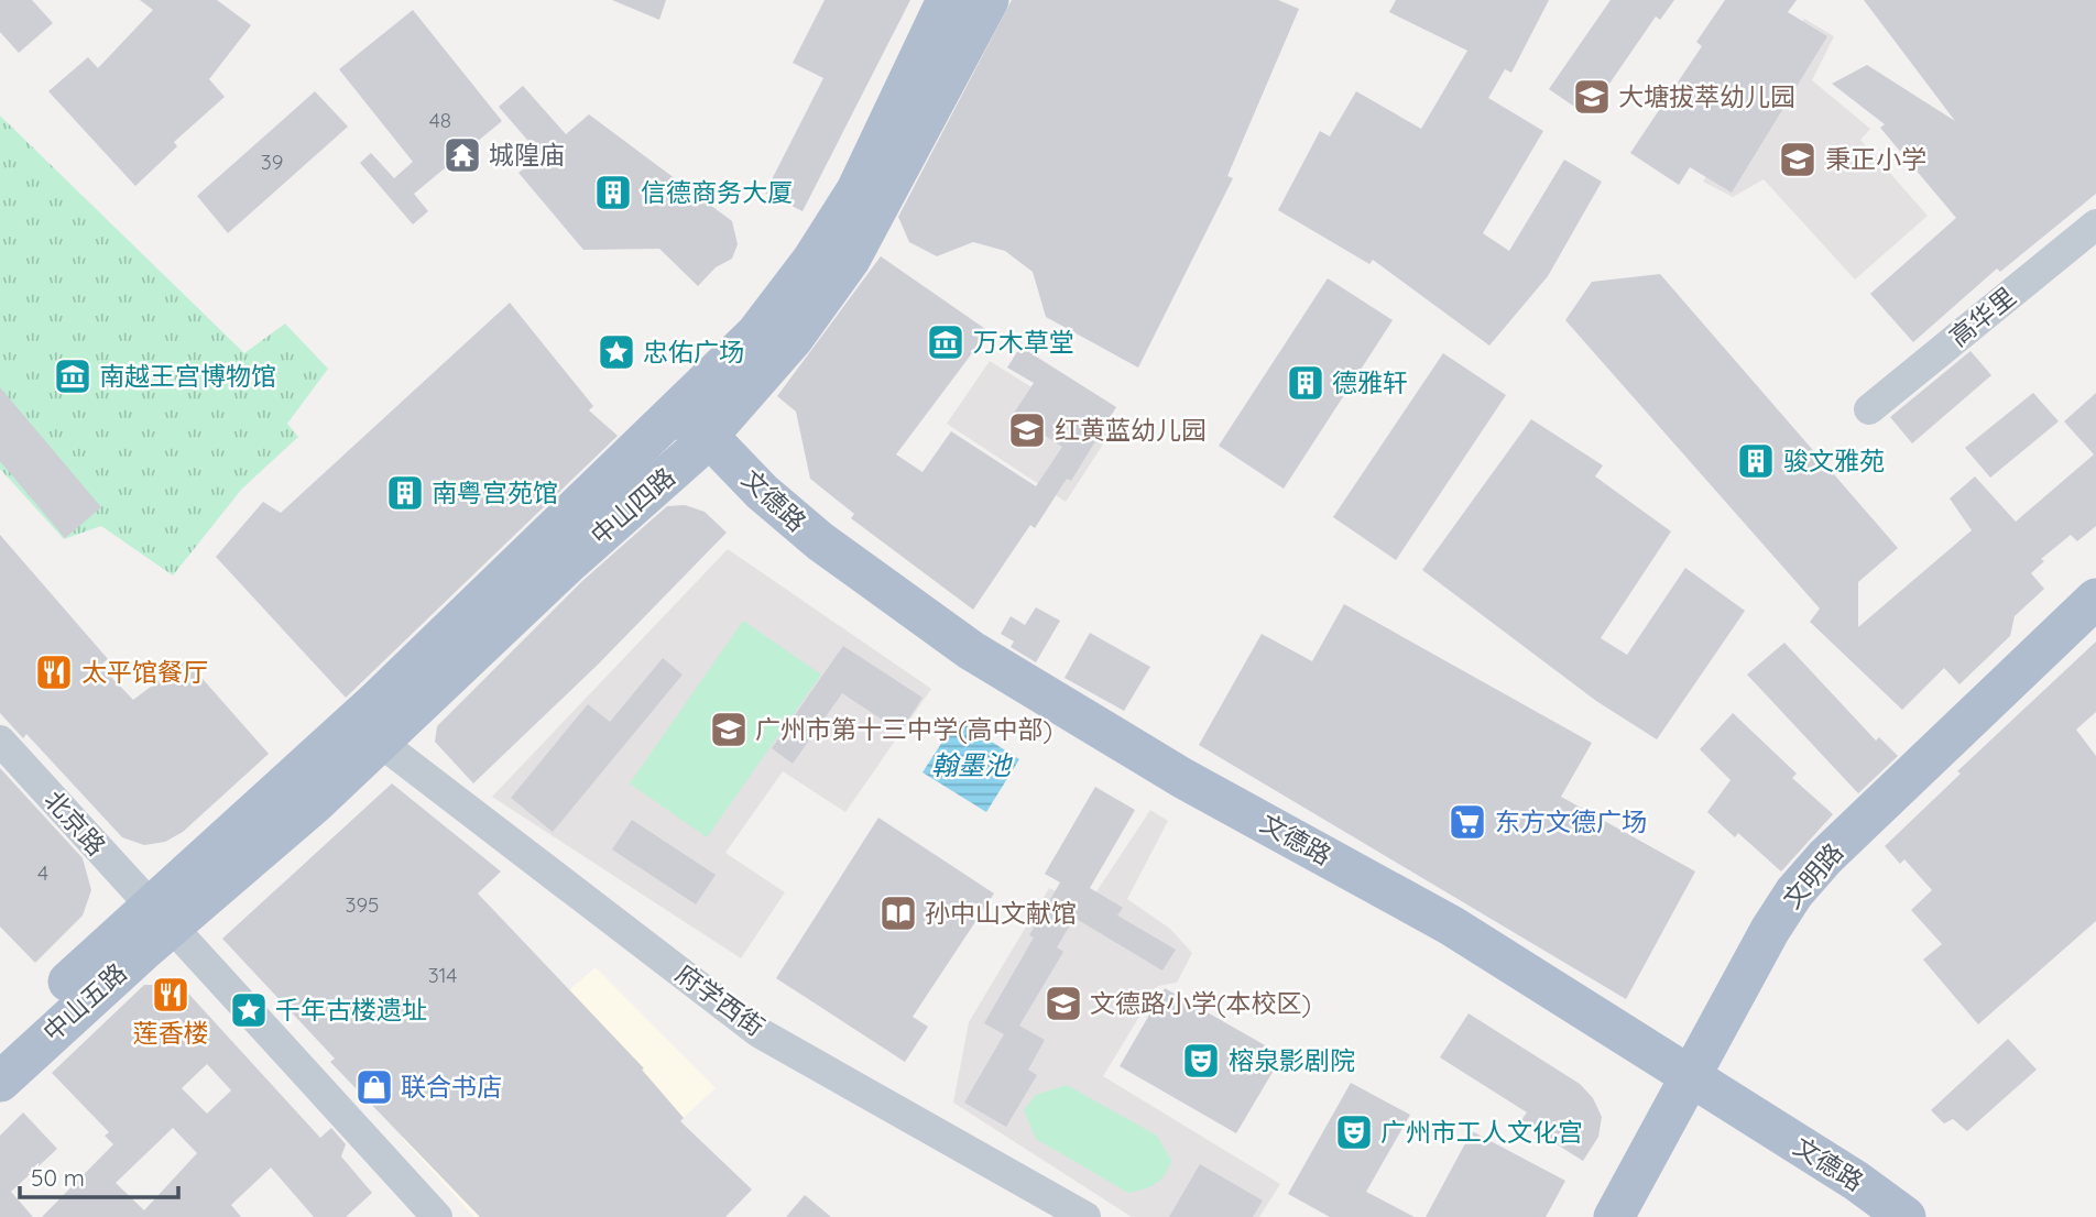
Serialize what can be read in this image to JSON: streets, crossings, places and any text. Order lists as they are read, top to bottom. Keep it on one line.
{"streets":{"main road":["文德路","中山四路","文明路","中山五路"],"street":["高华里","北京路","府学西街"]},"crossings":[["文德路","中山四路"],["文德路","文明路"],["中山四路","北京路"],["中山四路","府学西街"],["中山四路","中山五路"],["北京路","中山五路"]],"water":["翰墨池"],"places":{"school or university":["大塘拔萃幼儿园","秉正小学","红黄蓝幼儿园","广州市第十三中学(高中部)","文德路小学(本校区)"],"temple":["城隍庙"],"building":["信德商务大厦","德雅轩","骏文雅苑","南粤宫苑馆"],"museum":["万木草堂","南越王宫博物馆"],"place":["忠佑广场","千年古楼遗址"],"restaurant":["太平馆餐厅","莲香楼"],"supermarket":["东方文德广场"],"library":["孙中山文献馆"],"theatre":["榕泉影剧院","广州市工人文化宫"],"shop":["联合书店"]},"house_numbers":["48","39","4","395","314"],"scale_bar":"50 m"}
